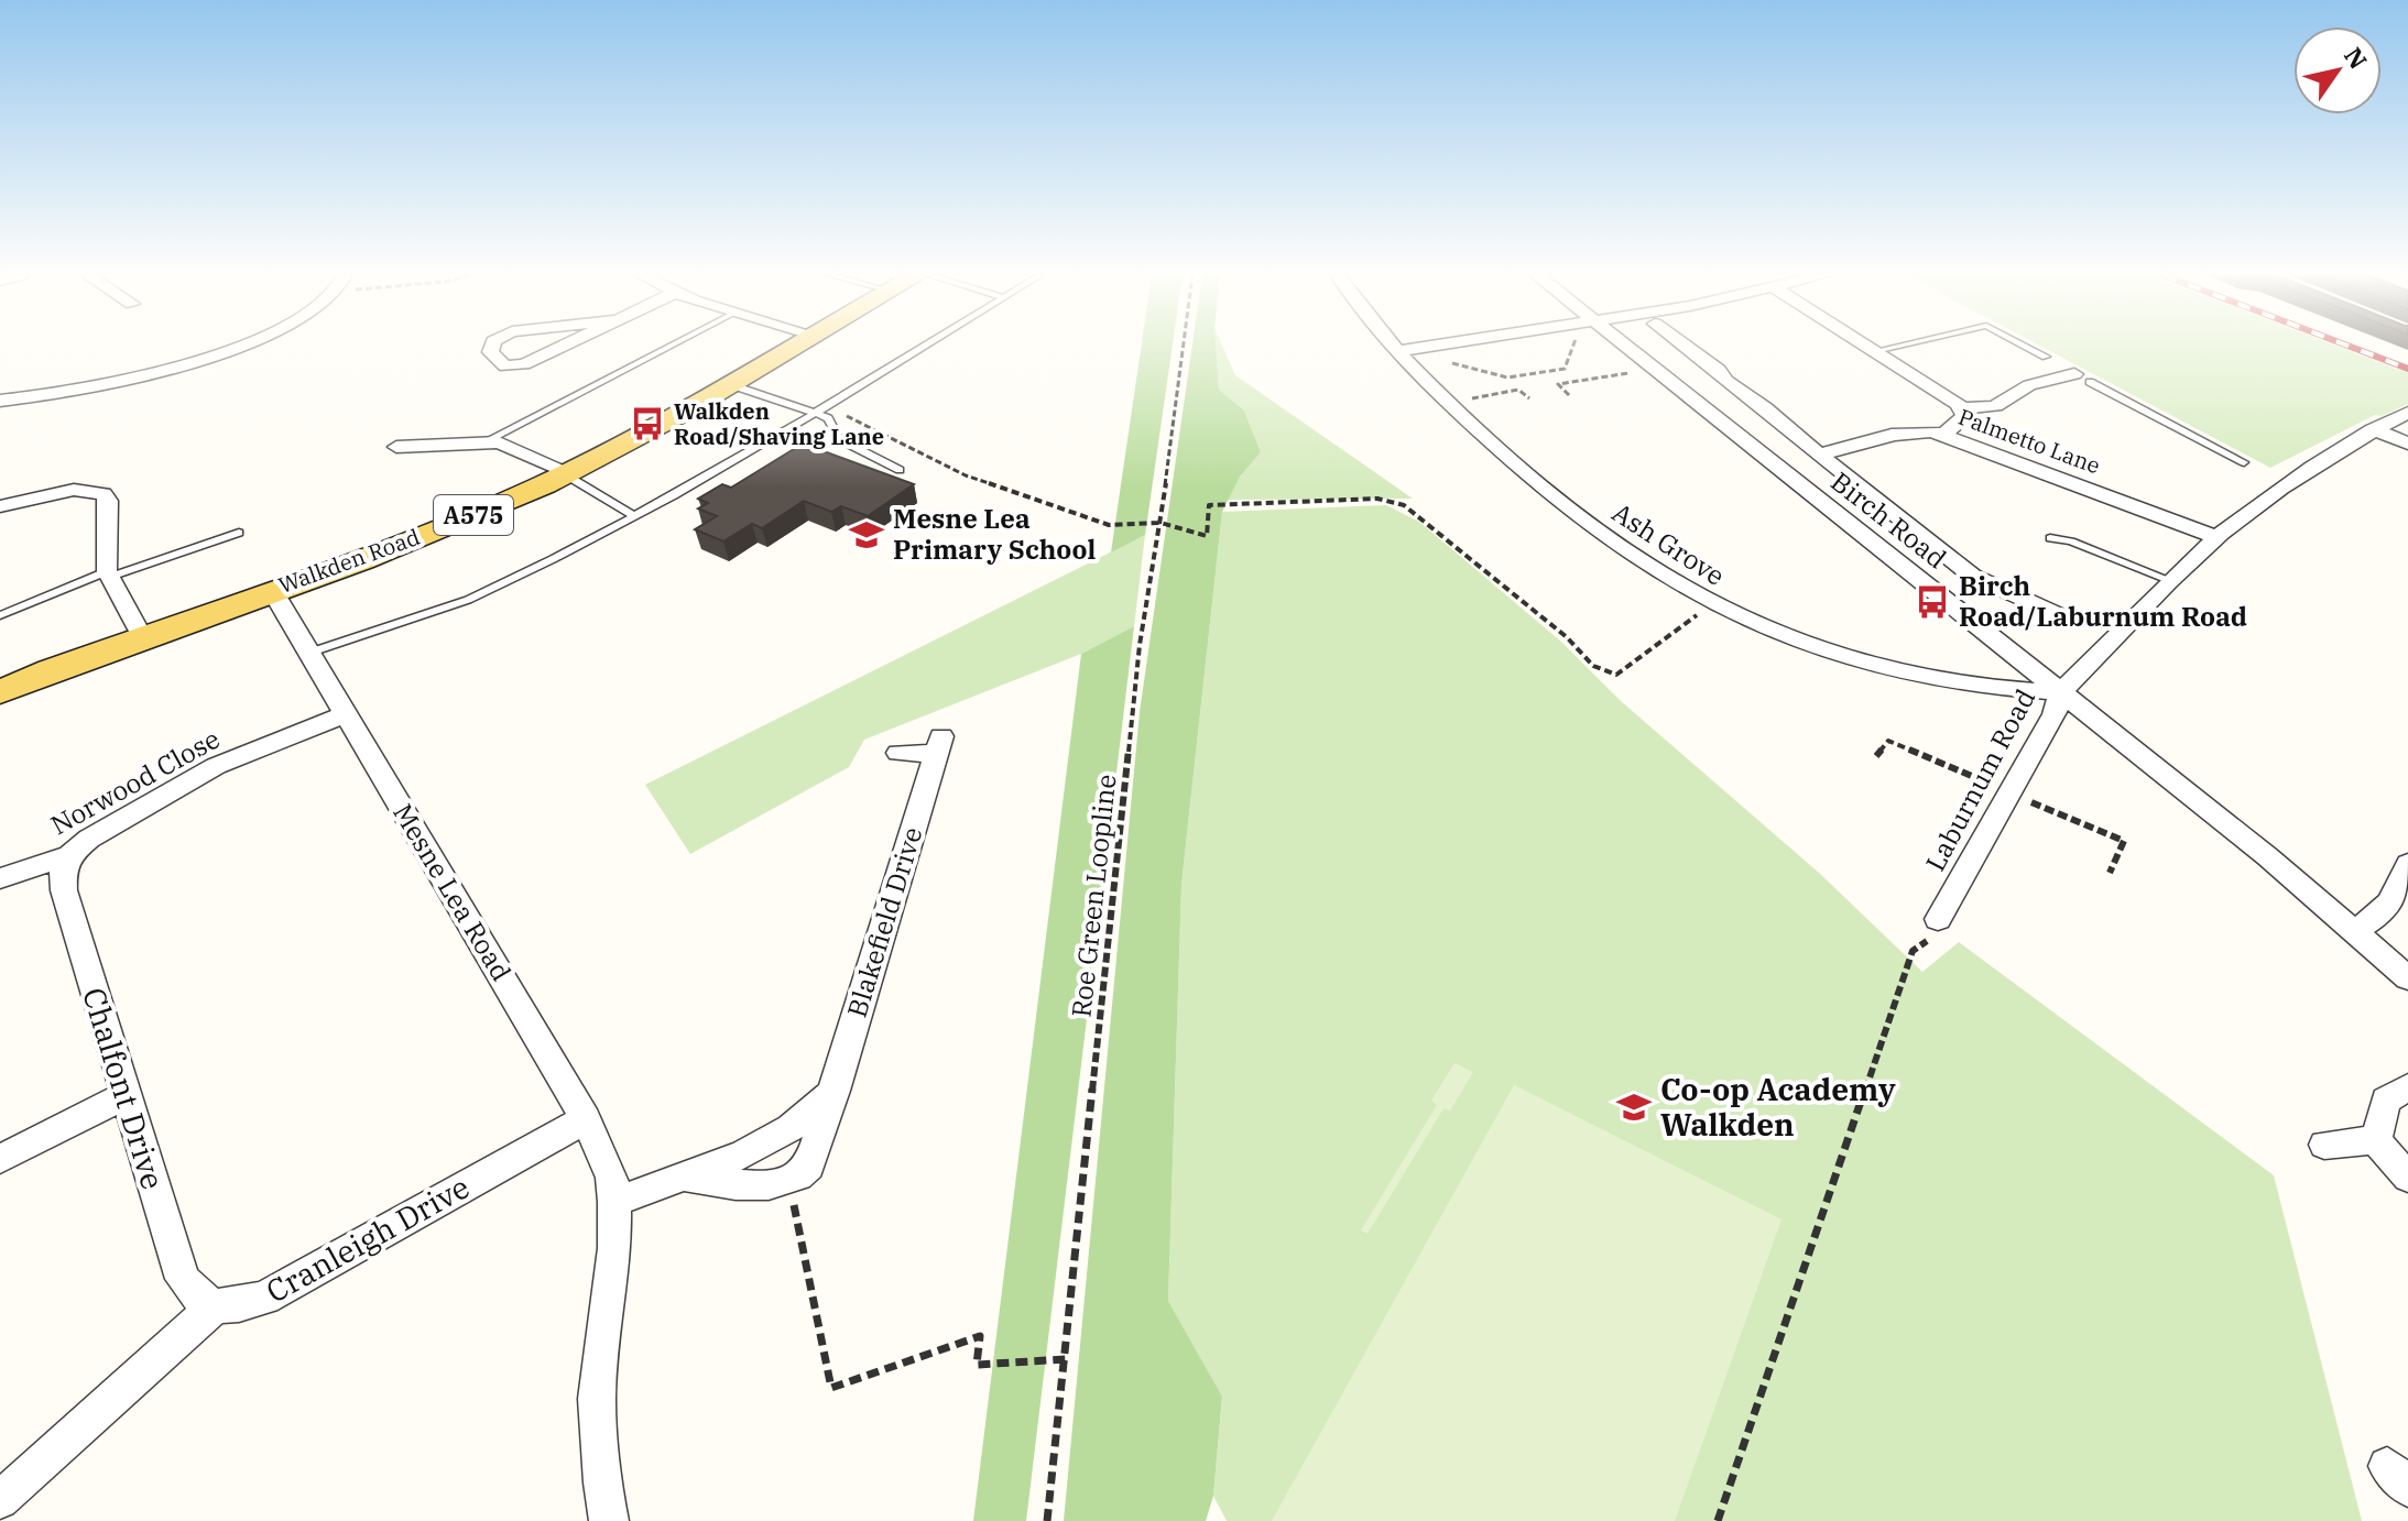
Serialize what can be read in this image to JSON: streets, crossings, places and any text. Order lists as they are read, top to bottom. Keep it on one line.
{"streets":{"main road":["A575","Walkden Road"],"street":["Palmetto Lane","Birch Road","Ash Grove","Laburnum Road","Norwood Close","Mesne Lea Road","Blakefield Drive","Chalfont Drive","Cranleigh Drive"],"path":["Roe Green Loopline"]},"crossings":[["Palmetto Lane","Laburnum Road"],["Birch Road","Ash Grove"],["Birch Road","Laburnum Road"],["Ash Grove","Laburnum Road"],["Walkden Road","Mesne Lea Road"],["Norwood Close","Mesne Lea Road"],["Norwood Close","Chalfont Drive"],["Mesne Lea Road","Cranleigh Drive"],["Chalfont Drive","Cranleigh Drive"]],"places":{"bus stop":["Walkden Road/Shaving Lane","Birch Road/Laburnum Road"],"school or university":["Mesne Lea Primary School","Co-op Academy Walkden"]},"north":"top right"}
